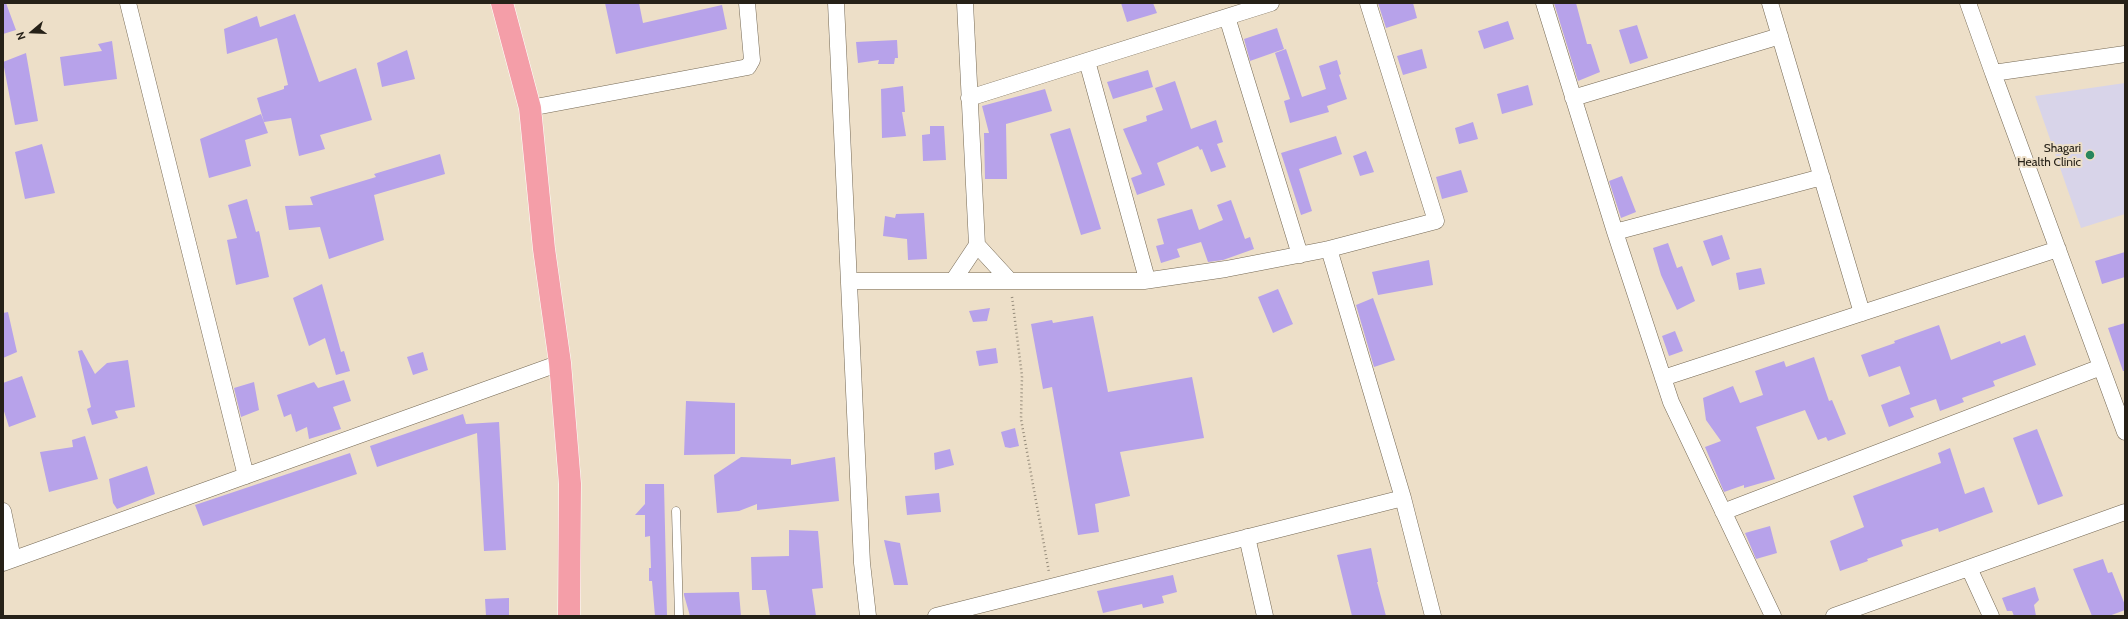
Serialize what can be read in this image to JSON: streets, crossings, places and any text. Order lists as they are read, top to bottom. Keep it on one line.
{"places":["Shagari Health Clinic"],"north":"left"}
